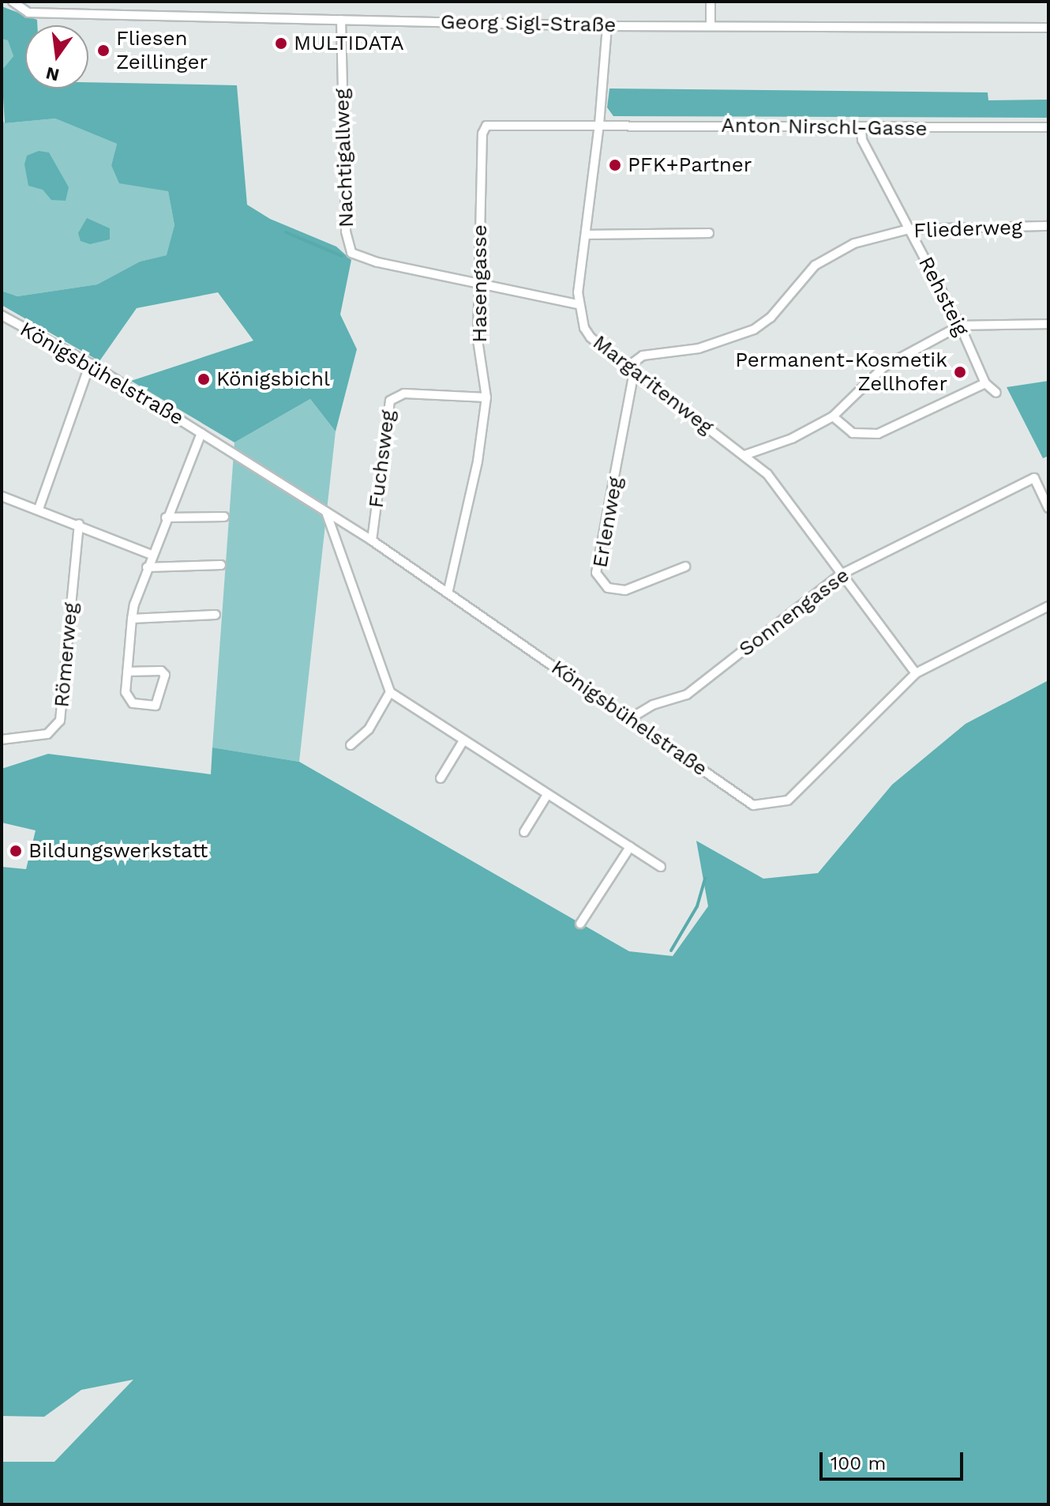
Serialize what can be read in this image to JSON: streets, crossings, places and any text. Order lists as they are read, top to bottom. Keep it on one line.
{"streets":{"street":["Georg Sigl-Straße","Anton Nirschl-Gasse","Nachtigallweg","Fliederweg","Hasengasse","Rehsteig","Königsbühelstraße","Margaritenweg","Fuchsweg","Erlenweg","Sonnengasse","Römerweg"]},"crossings":[["Georg Sigl-Straße","Nachtigallweg"],["Georg Sigl-Straße","Margaritenweg"],["Anton Nirschl-Gasse","Hasengasse"],["Anton Nirschl-Gasse","Rehsteig"],["Anton Nirschl-Gasse","Margaritenweg"],["Nachtigallweg","Hasengasse"],["Nachtigallweg","Margaritenweg"],["Fliederweg","Rehsteig"],["Fliederweg","Margaritenweg"],["Fliederweg","Erlenweg"],["Hasengasse","Königsbühelstraße"],["Hasengasse","Margaritenweg"],["Hasengasse","Fuchsweg"],["Königsbühelstraße","Margaritenweg"],["Königsbühelstraße","Fuchsweg"],["Königsbühelstraße","Sonnengasse"],["Margaritenweg","Erlenweg"],["Margaritenweg","Sonnengasse"]],"places":["MULTIDATA","Fliesen Zeillinger","PFK+Partner","Permanent-Kosmetik Zellhofer","Königsbichl","Bildungswerkstatt"],"scale_bar":"100 m","north":"bottom"}
